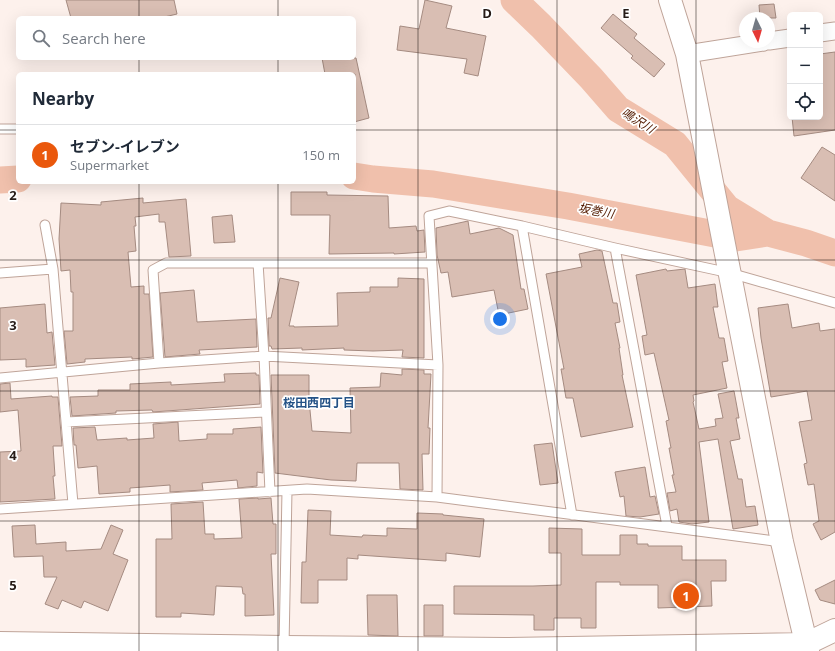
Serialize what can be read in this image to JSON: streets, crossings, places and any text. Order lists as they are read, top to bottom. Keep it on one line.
{"districts":["桜田西四丁目"],"water":["鳴沢川","坂巻川"],"north":"bottom","page":{"map_buttons":["+","−"],"search":"Search here","heading":"Nearby","list":[{"mark":"1","name":"セブン-イレブン","note":"Supermarket","value":"150 m"}],"pins":"1"},"grid":{"columns":["D","E"],"rows":["2","3","4","5"]}}
